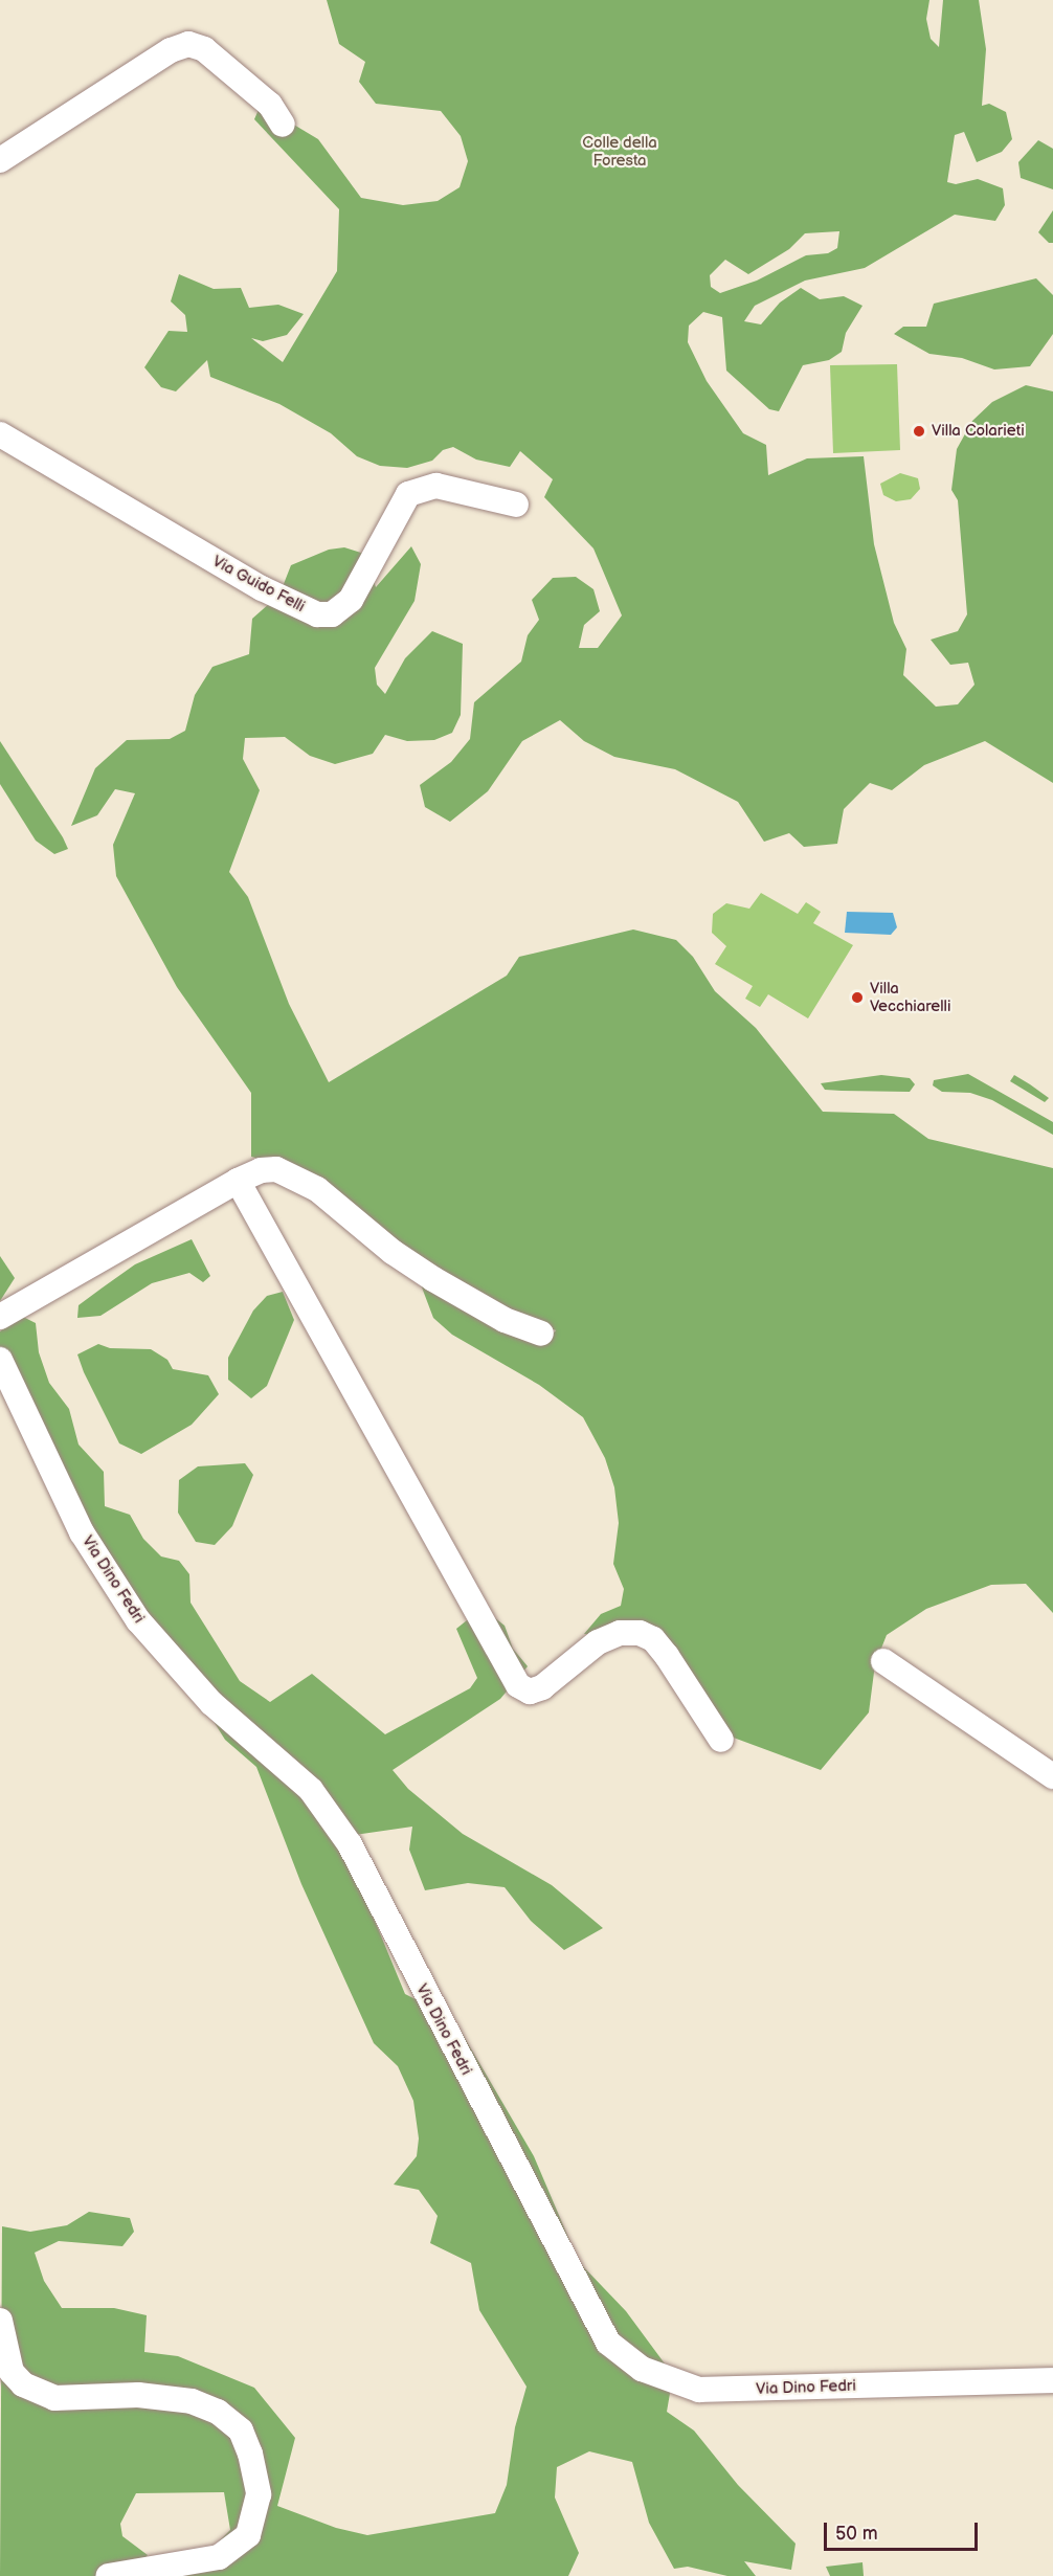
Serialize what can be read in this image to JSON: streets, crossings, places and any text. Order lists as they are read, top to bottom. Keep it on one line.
{"streets":{"street":["Via Guido Felli","Via Dino Fedri"]},"parks":["Colle della Foresta"],"places":["Villa Colarieti","Villa Vecchiarelli"],"scale_bar":"50 m"}
